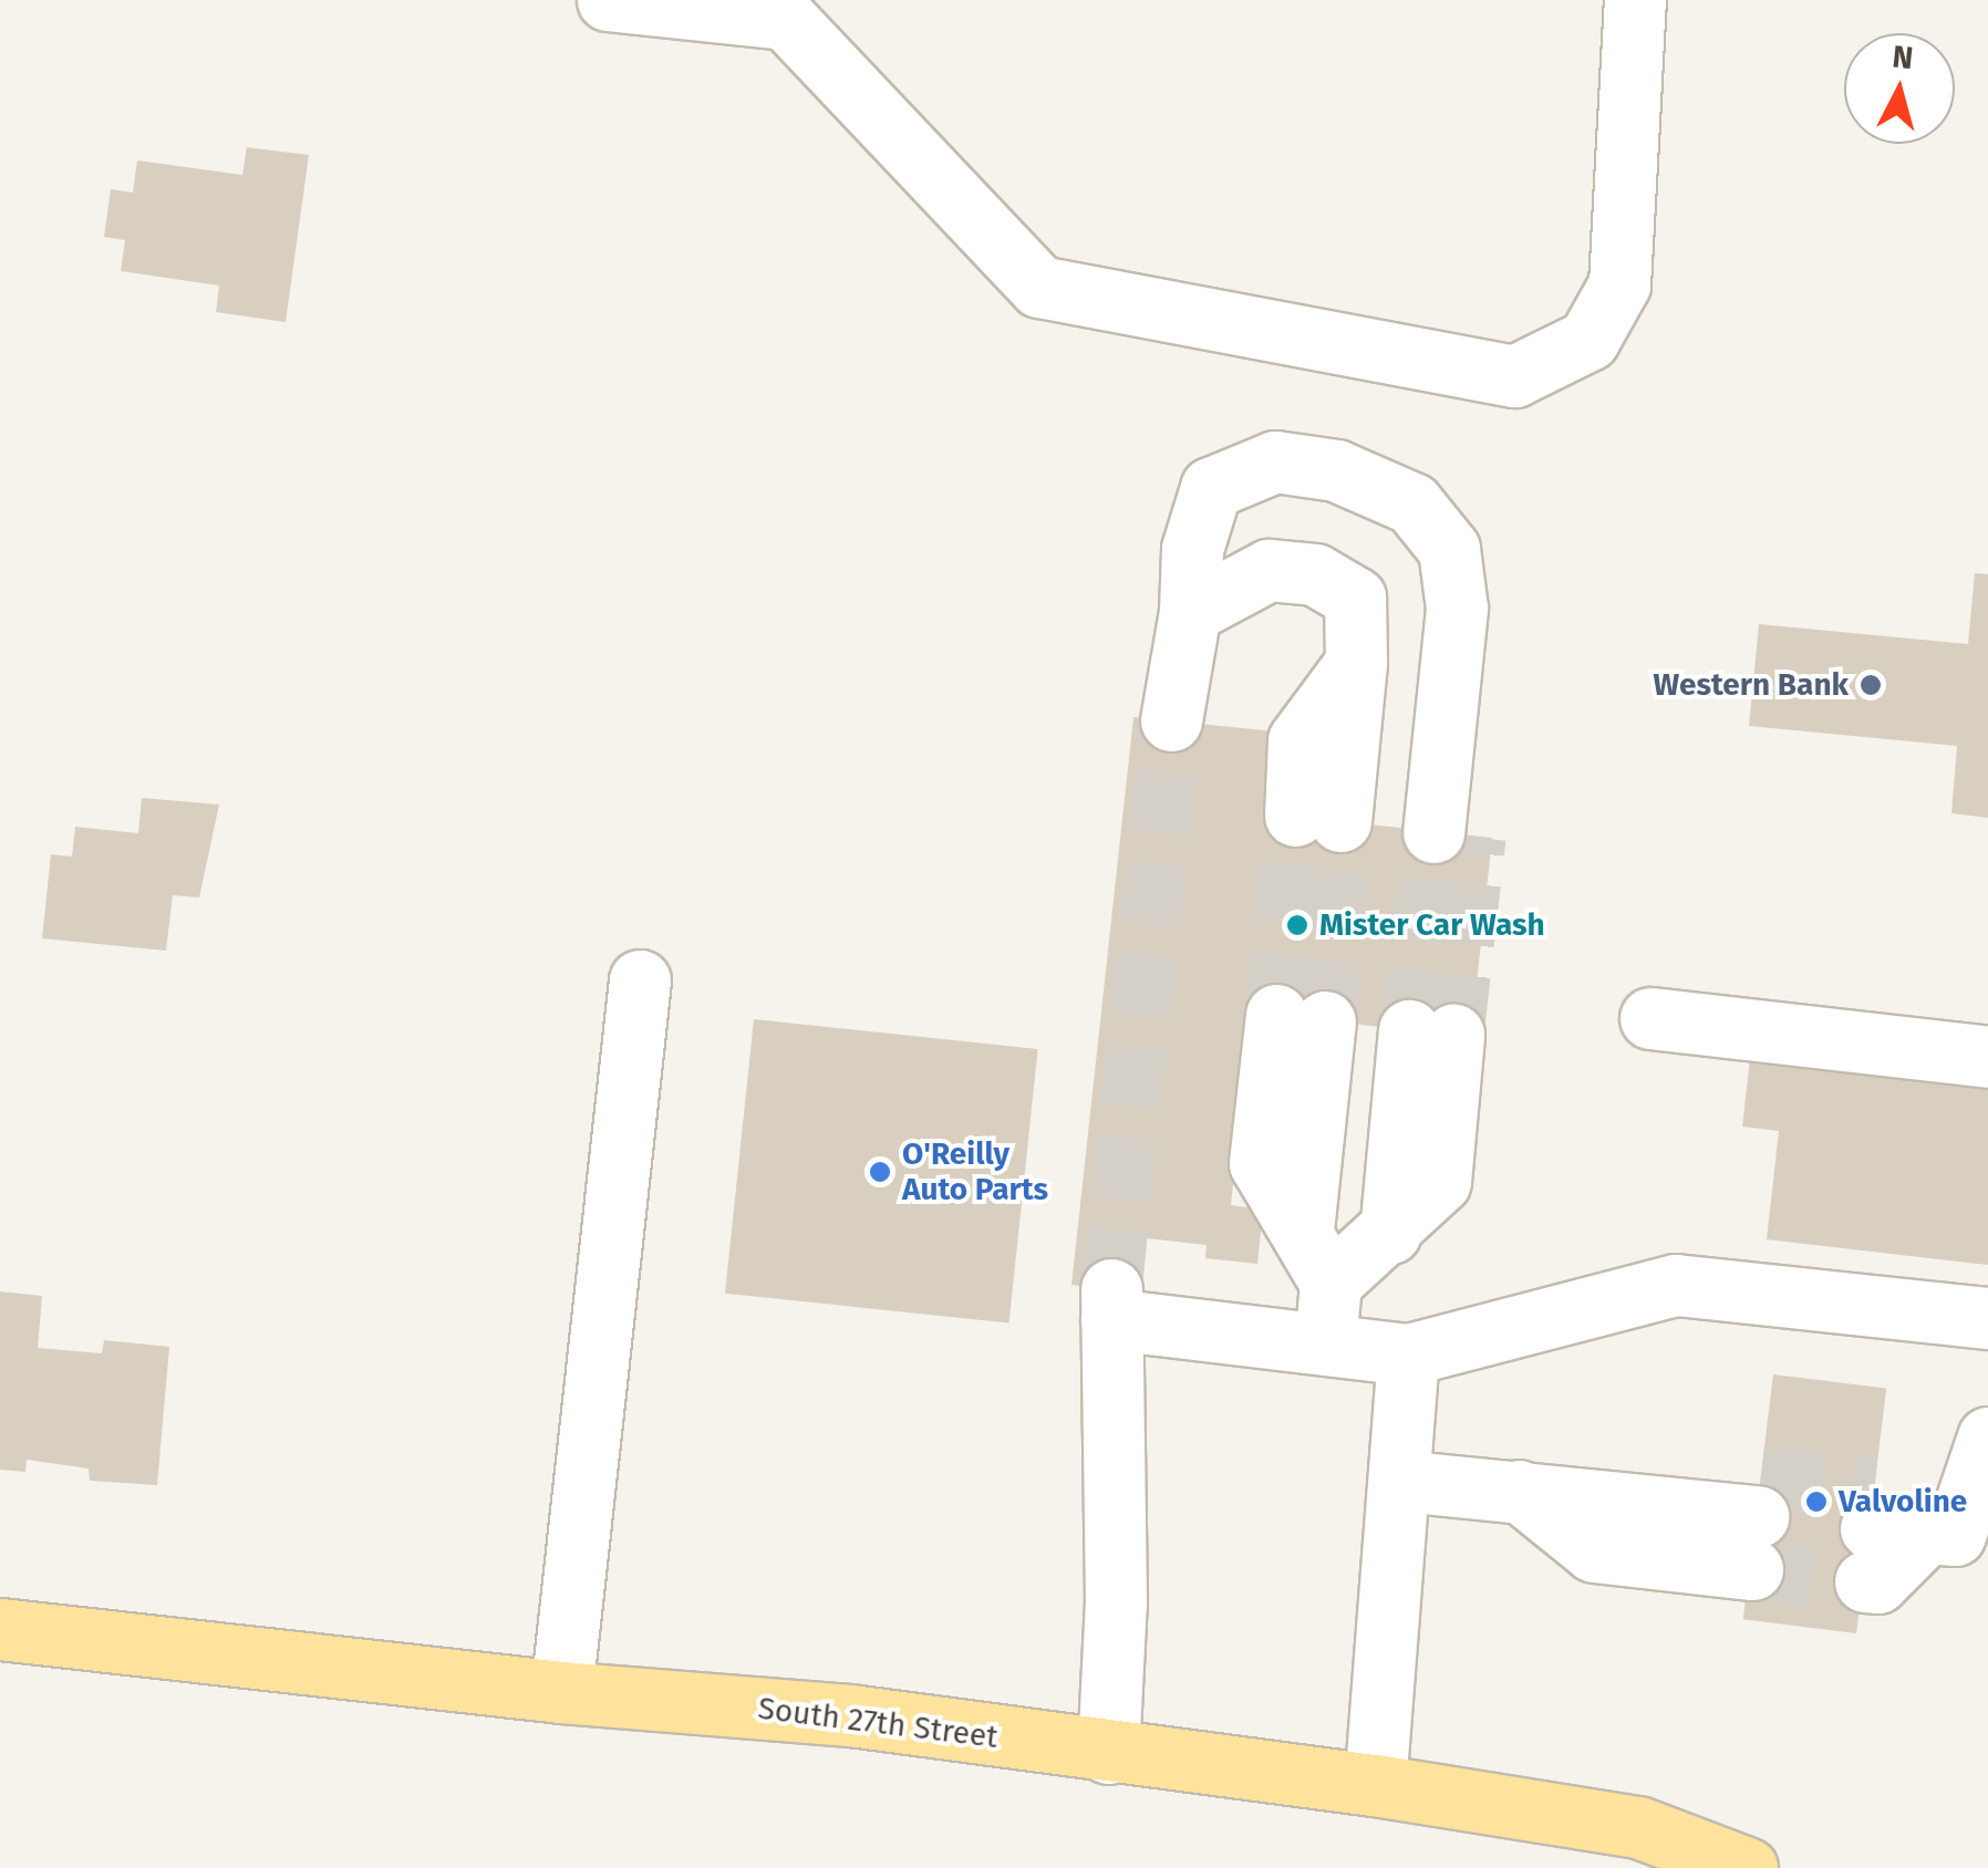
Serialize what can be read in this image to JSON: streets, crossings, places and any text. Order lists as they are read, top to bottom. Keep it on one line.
{"streets":{"main road":["South 27th Street"]},"places":["Western Bank","Mister Car Wash","O'Reilly Auto Parts","Valvoline"],"north":"top"}
